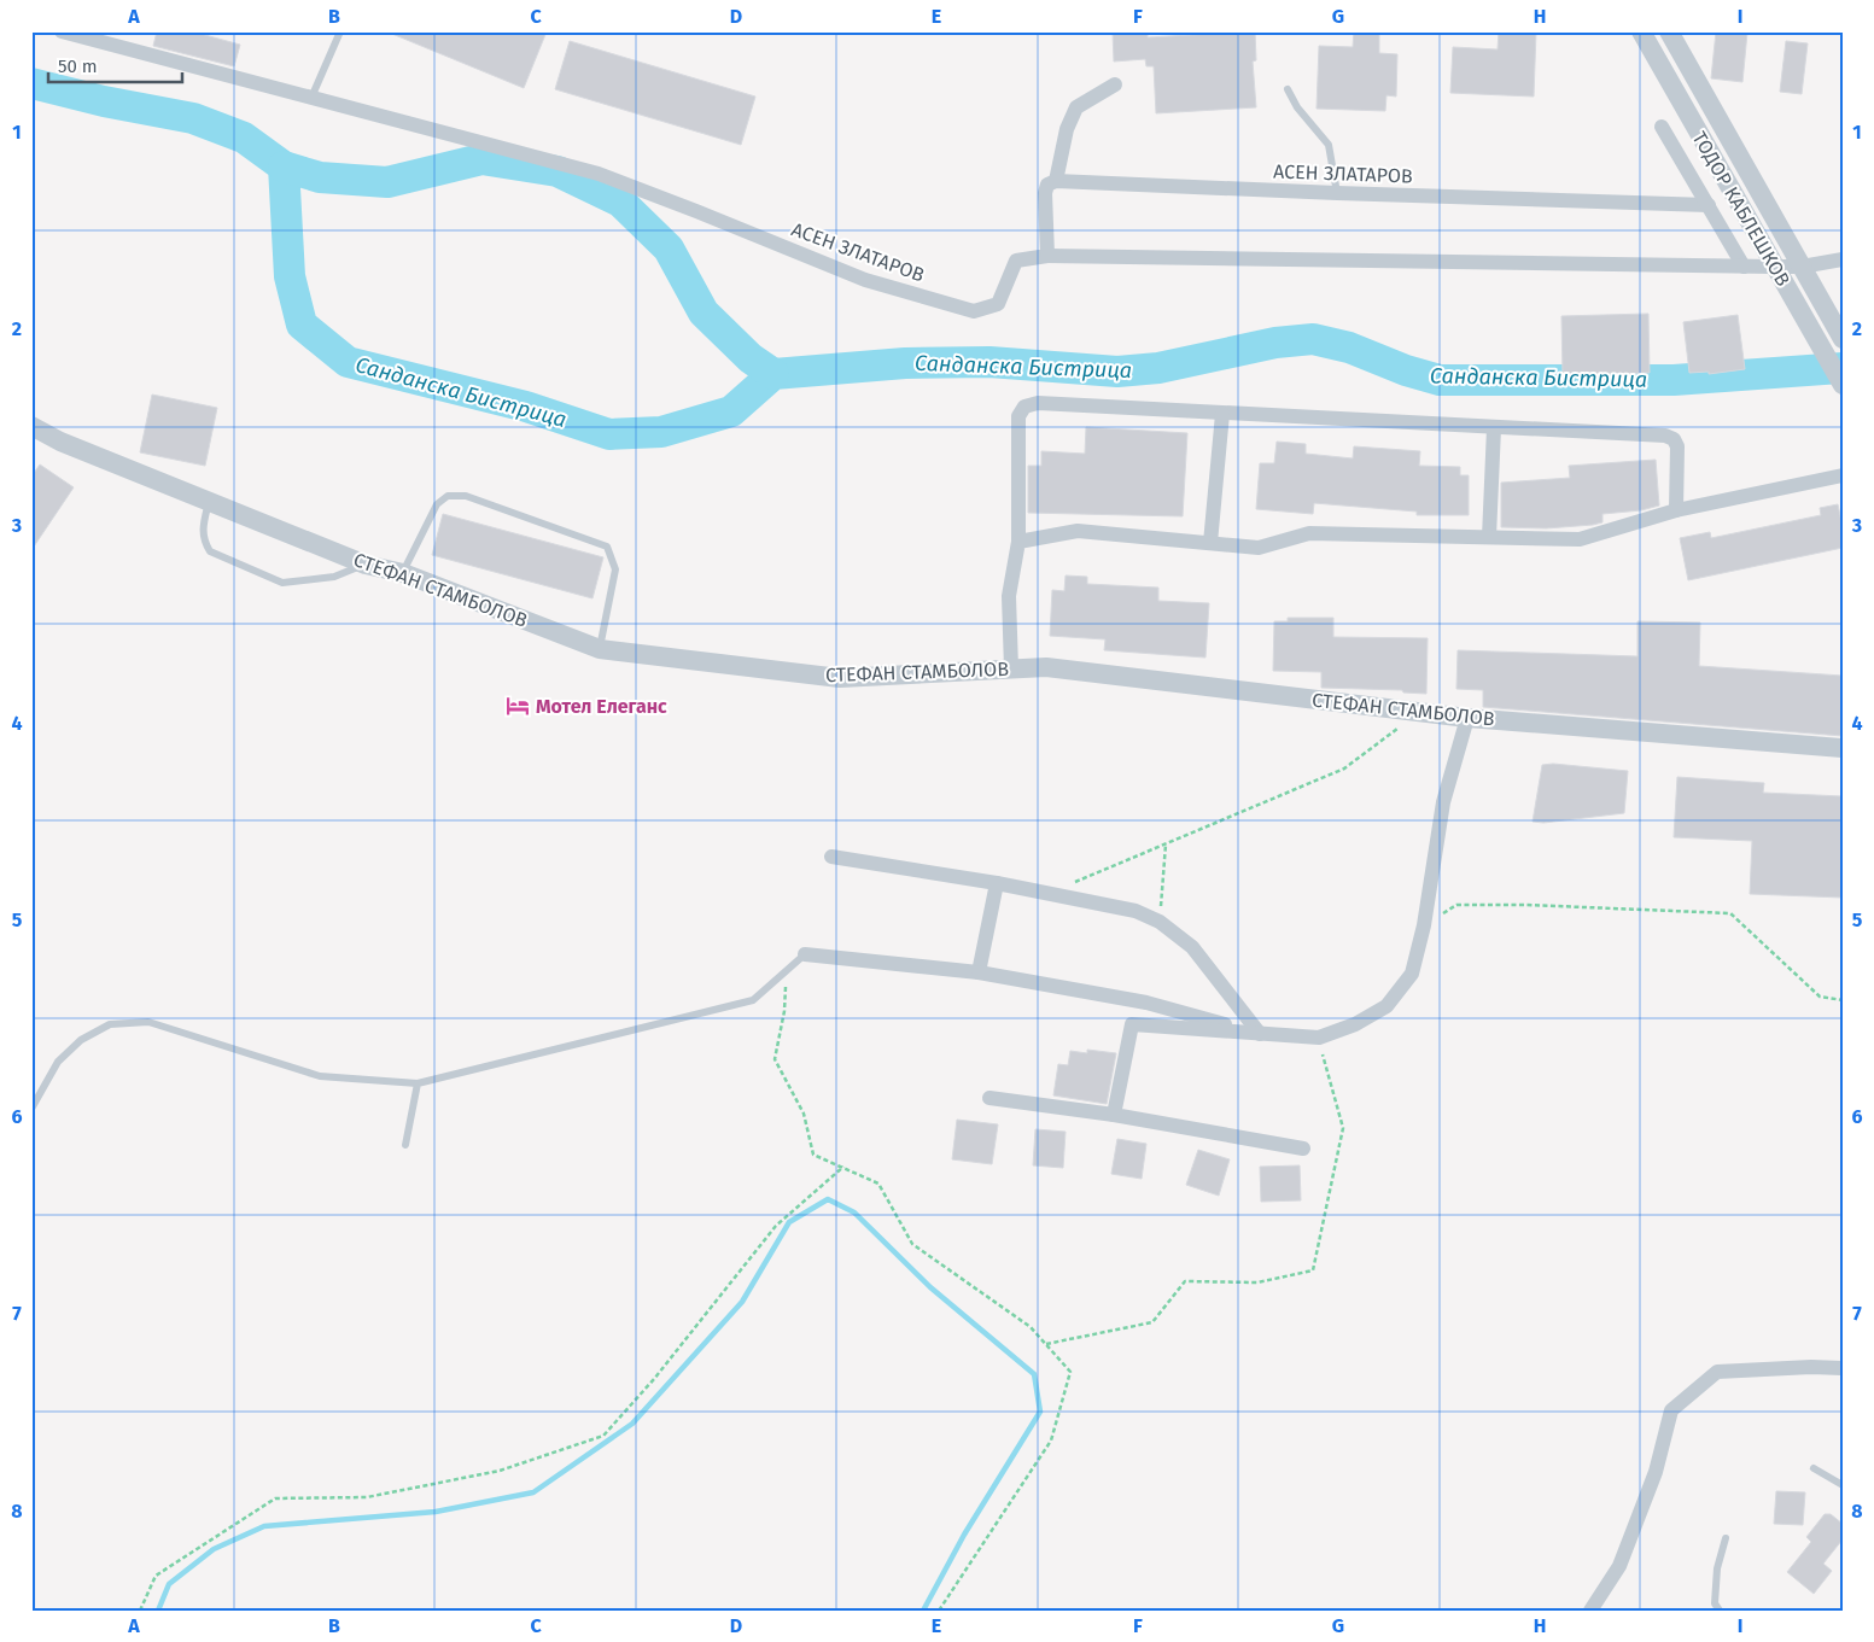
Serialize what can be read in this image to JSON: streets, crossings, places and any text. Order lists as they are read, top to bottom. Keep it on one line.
{"streets":{"street":["АСЕН ЗЛАТАРОВ","ТОДОР КАБЛЕШКОВ","СТЕФАН СТАМБОЛОВ"]},"crossings":[["АСЕН ЗЛАТАРОВ","ТОДОР КАБЛЕШКОВ"]],"water":["Санданска Бистрица"],"places":{"hotel":["Мотел Елеганс"]},"scale_bar":"50 m","grid":{"columns":["A","B","C","D","E","F","G","H","I"],"rows":["1","2","3","4","5","6","7","8"]}}
